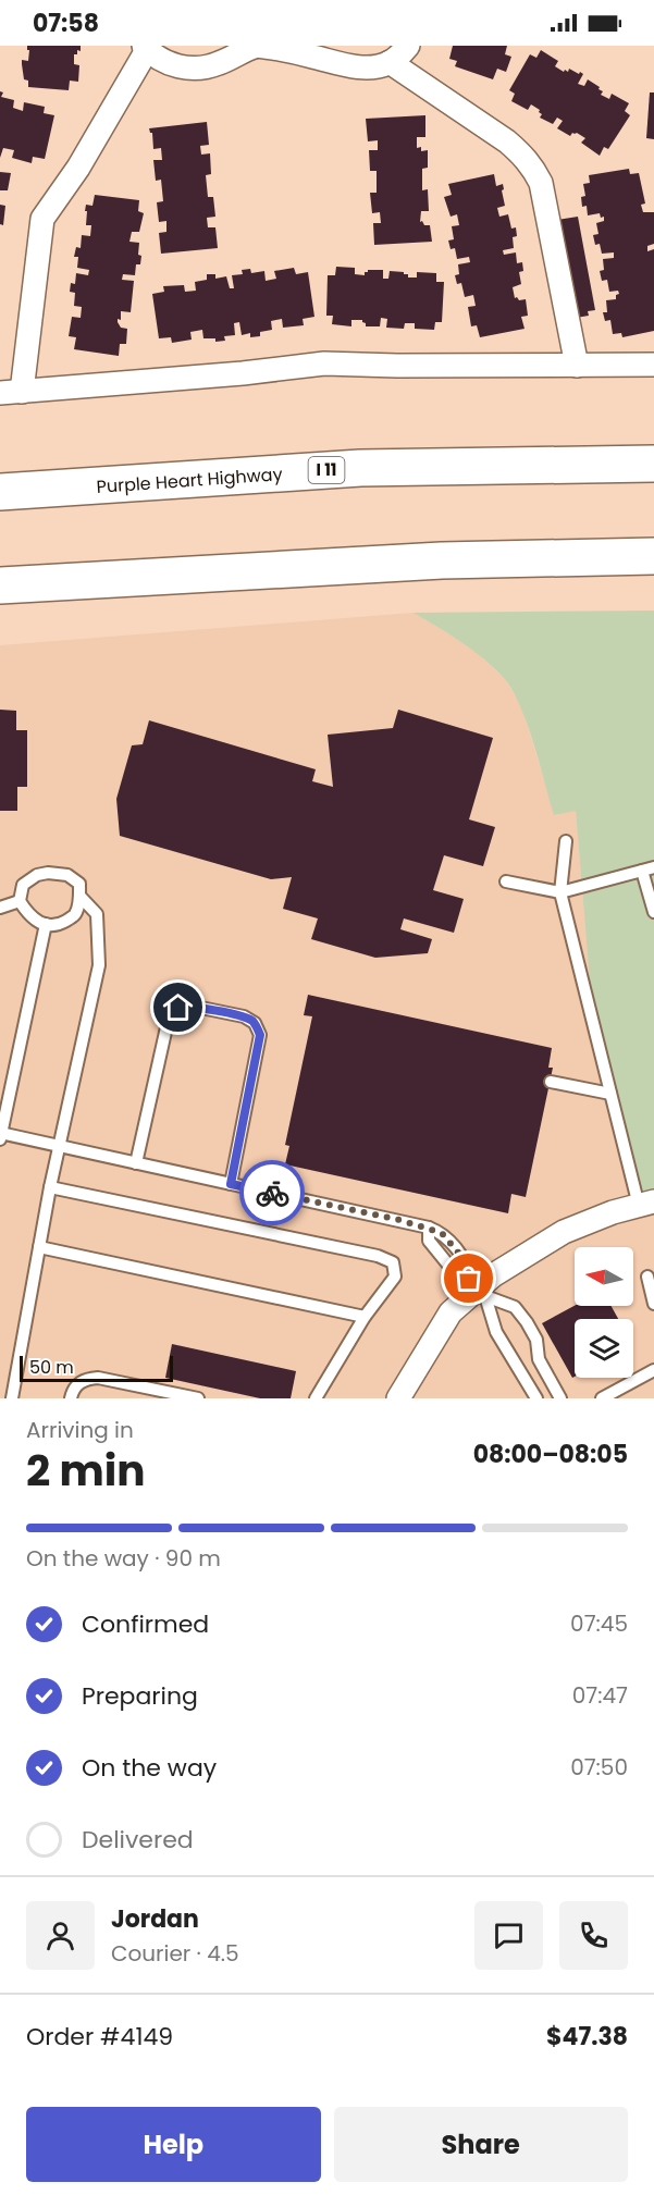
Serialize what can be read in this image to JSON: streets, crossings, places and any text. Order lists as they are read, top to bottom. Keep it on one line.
{"streets":{"highway":["I 11","Purple Heart Highway"]},"scale_bar":"50 m","north":"left","page":{"status":"07:58","scale":"50 m","heading":["2 min","Arriving in","08:00–08:05"],"panel":["Jordan","Courier · 4.5","Order #4149","$47.38"],"bar":"On the way · 90 m","list":[["Confirmed","07:45"],["Preparing","07:47"],["On the way","07:50"],"Delivered"],"buttons":["Help","Share"]}}
